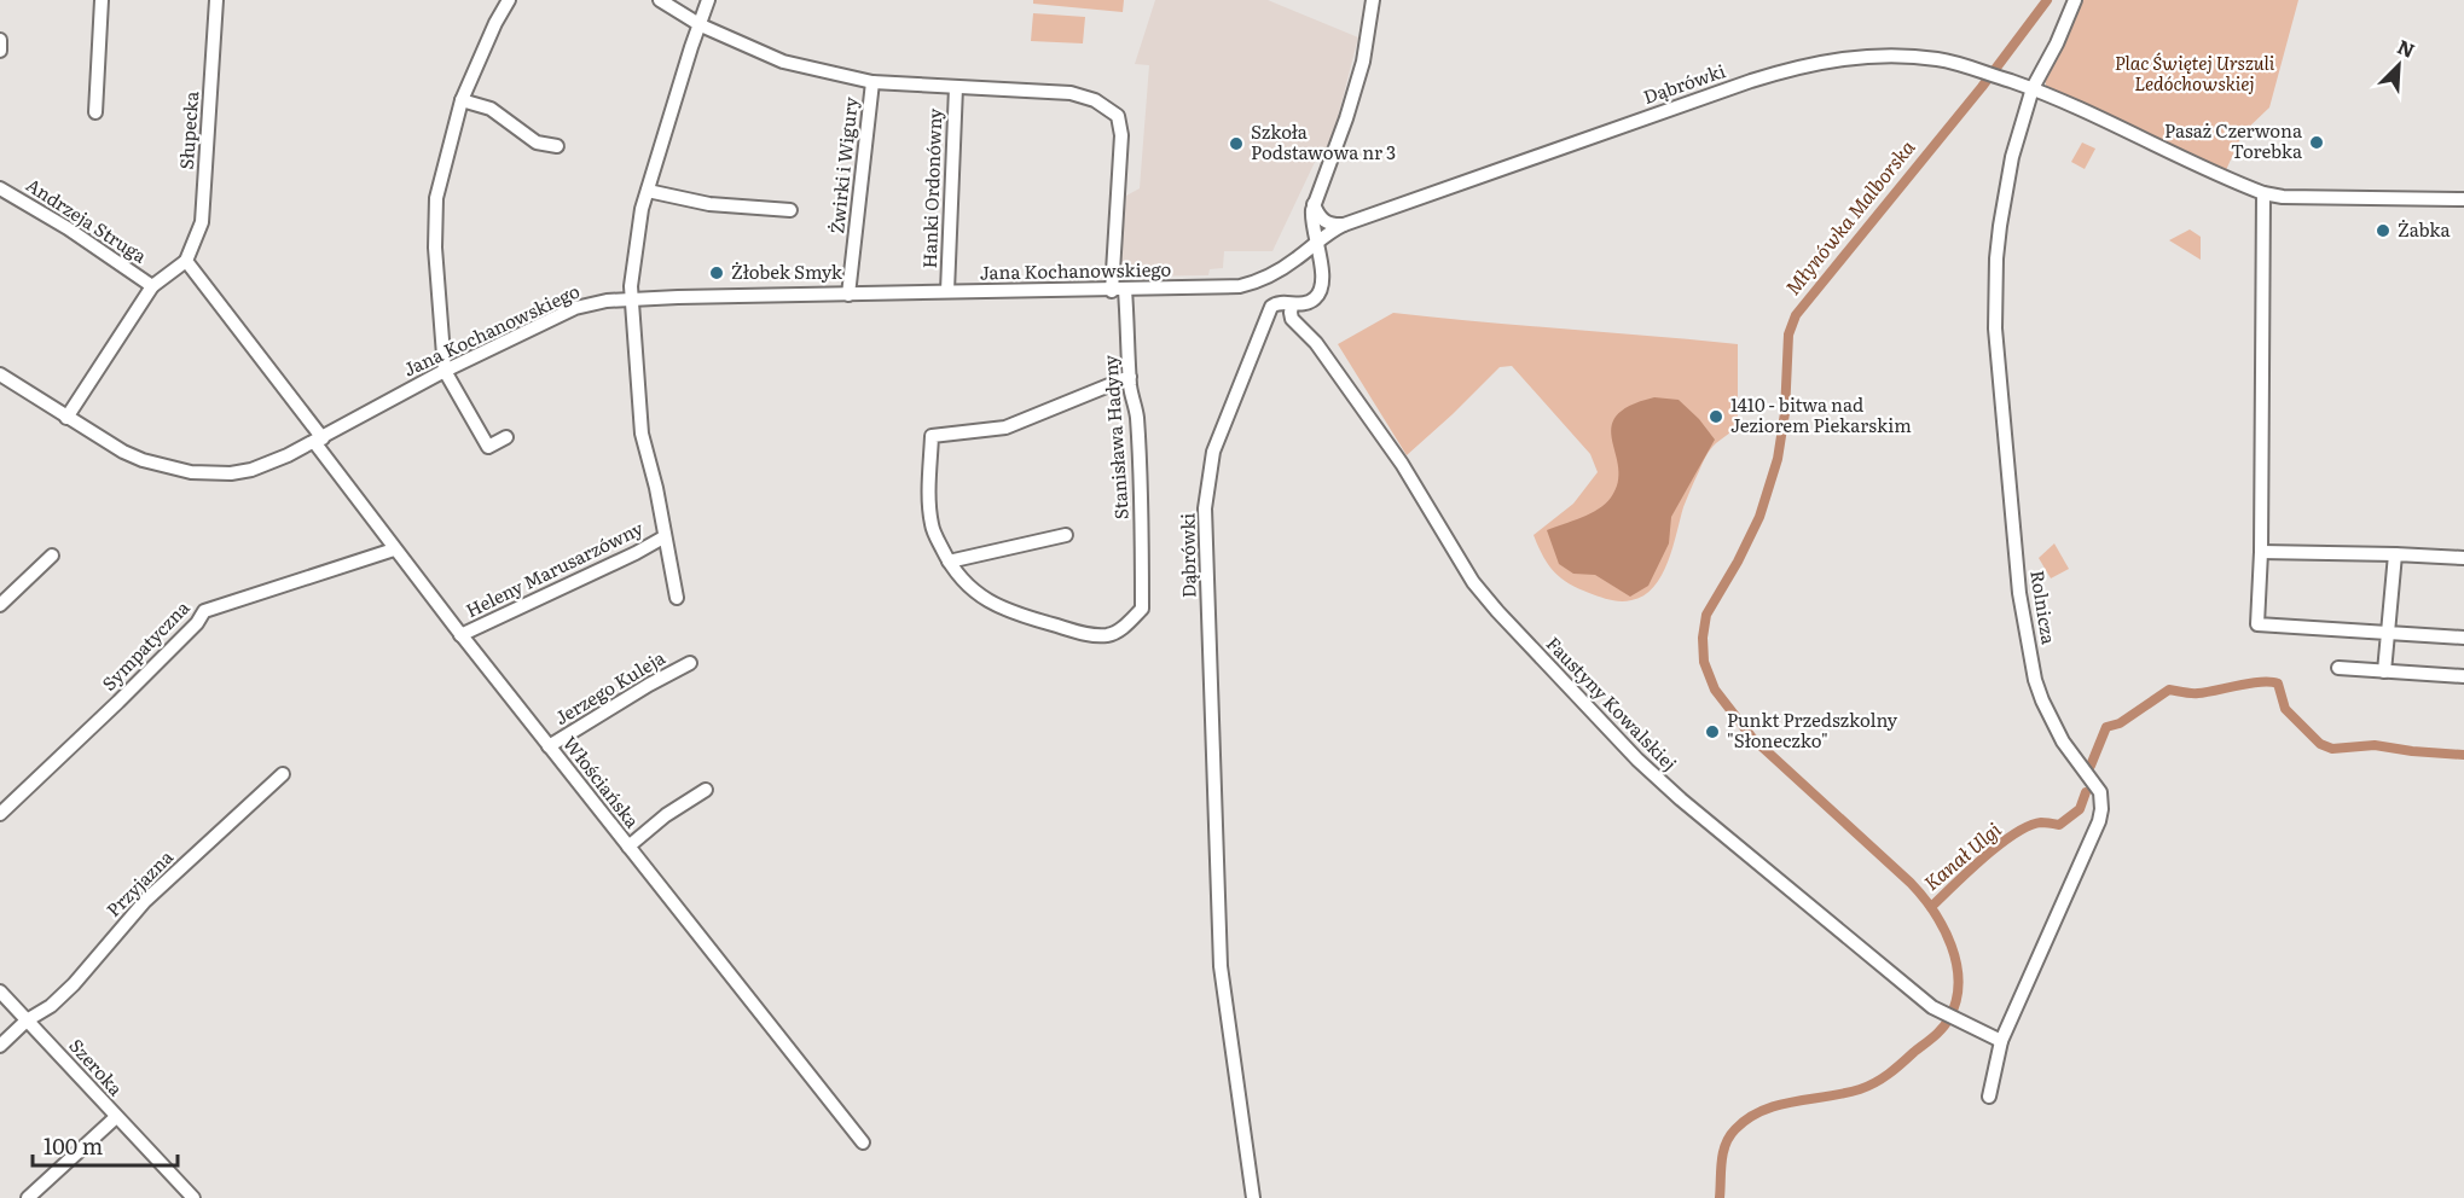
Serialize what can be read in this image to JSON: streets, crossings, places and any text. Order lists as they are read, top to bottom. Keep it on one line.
{"streets":{"street":["Dąbrówki","Słupecka","Żwirki i Wigury","Hanki Ordonówny","Andrzeja Struga","Jana Kochanowskiego","Stanisława Hadyny","Heleny Marusarzówny","Rolnicza","Sympatyczna","Jerzego Kuleja","Faustyny Kowalskiej","Włościańska","Przyjazna","Szeroka"]},"crossings":[["Dąbrówki","Jana Kochanowskiego"],["Dąbrówki","Rolnicza"],["Dąbrówki","Faustyny Kowalskiej"],["Żwirki i Wigury","Jana Kochanowskiego"],["Hanki Ordonówny","Jana Kochanowskiego"],["Hanki Ordonówny","Stanisława Hadyny"],["Jana Kochanowskiego","Stanisława Hadyny"],["Jana Kochanowskiego","Heleny Marusarzówny"],["Jana Kochanowskiego","Włościańska"],["Heleny Marusarzówny","Włościańska"],["Rolnicza","Faustyny Kowalskiej"],["Sympatyczna","Włościańska"],["Jerzego Kuleja","Włościańska"],["Przyjazna","Szeroka"]],"water":["Młynówka Malborska","Kanał Ulgi"],"parks":["Plac Świętej Urszuli Ledóchowskiej"],"places":["Pasaż Czerwona Torebka","Szkoła Podstawowa nr 3","Żabka","Żłobek Smyk","1410 - bitwa nad Jeziorem Piekarskim","Punkt Przedszkolny \"Słoneczko\""],"scale_bar":"100 m","north":"top right"}
